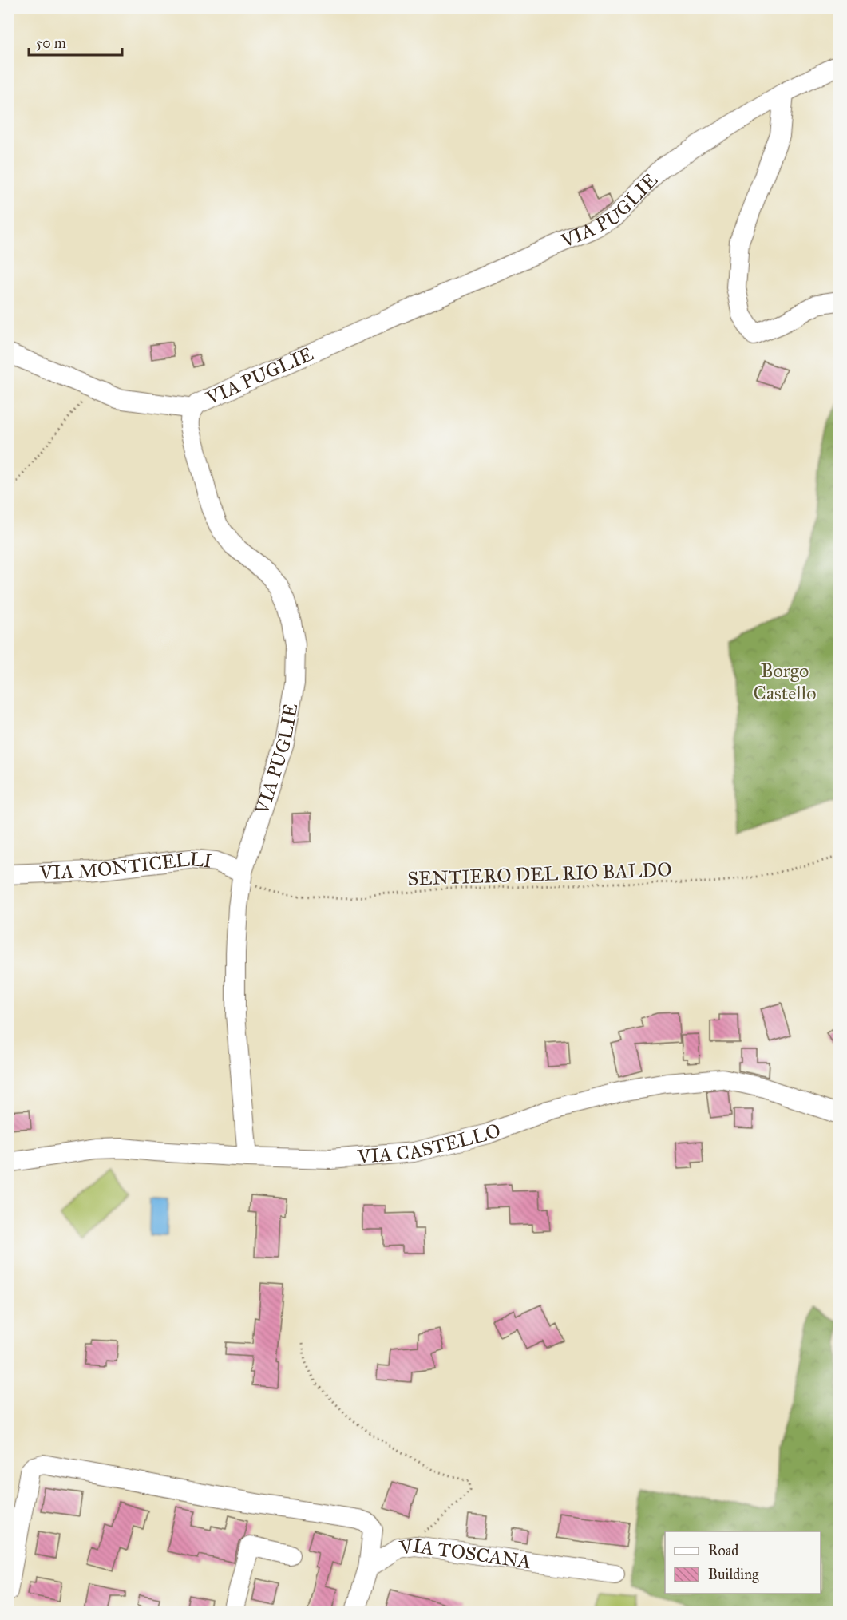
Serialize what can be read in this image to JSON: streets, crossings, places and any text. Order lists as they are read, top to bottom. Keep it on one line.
{"streets":{"street":["VIA PUGLIE","VIA MONTICELLI","VIA CASTELLO","VIA TOSCANA"],"path":["SENTIERO DEL RIO BALDO"]},"crossings":[["VIA PUGLIE","VIA MONTICELLI"],["VIA PUGLIE","SENTIERO DEL RIO BALDO"],["VIA PUGLIE","VIA CASTELLO"],["VIA MONTICELLI","SENTIERO DEL RIO BALDO"]],"parks":["Borgo Castello"],"legend":["Road","Building"],"scale_bar":"50 m"}
